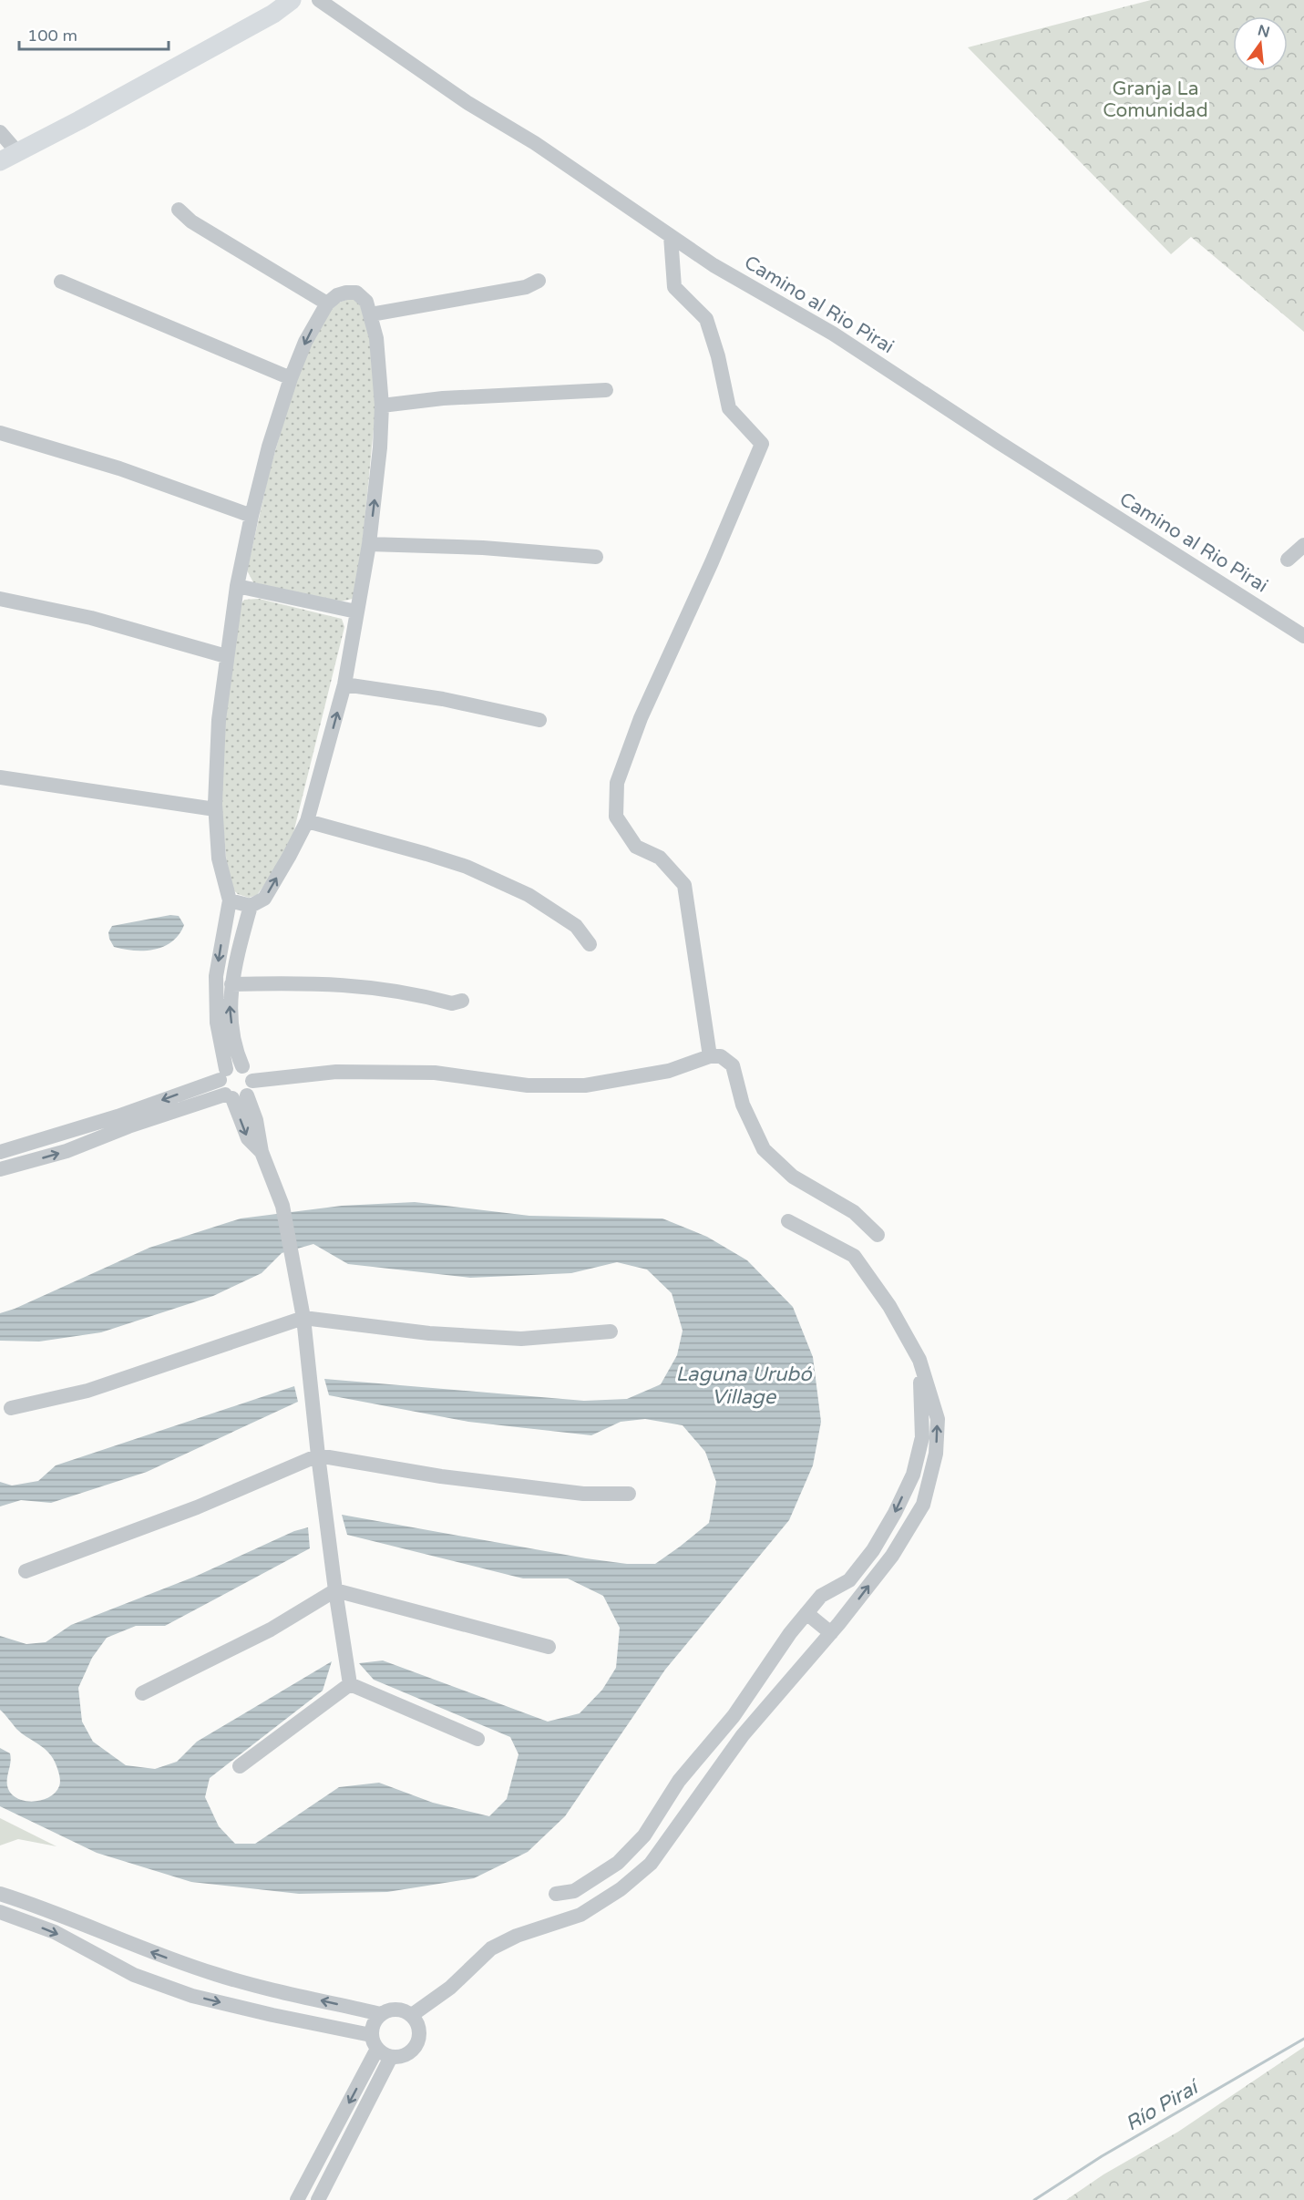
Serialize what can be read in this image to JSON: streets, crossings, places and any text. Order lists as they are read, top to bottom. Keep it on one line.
{"streets":{"street":["Camino al Rio Pirai"]},"water":["Laguna Urubó Village","Río Piraí"],"parks":["Granja La Comunidad"],"scale_bar":"100 m","north":"top"}
